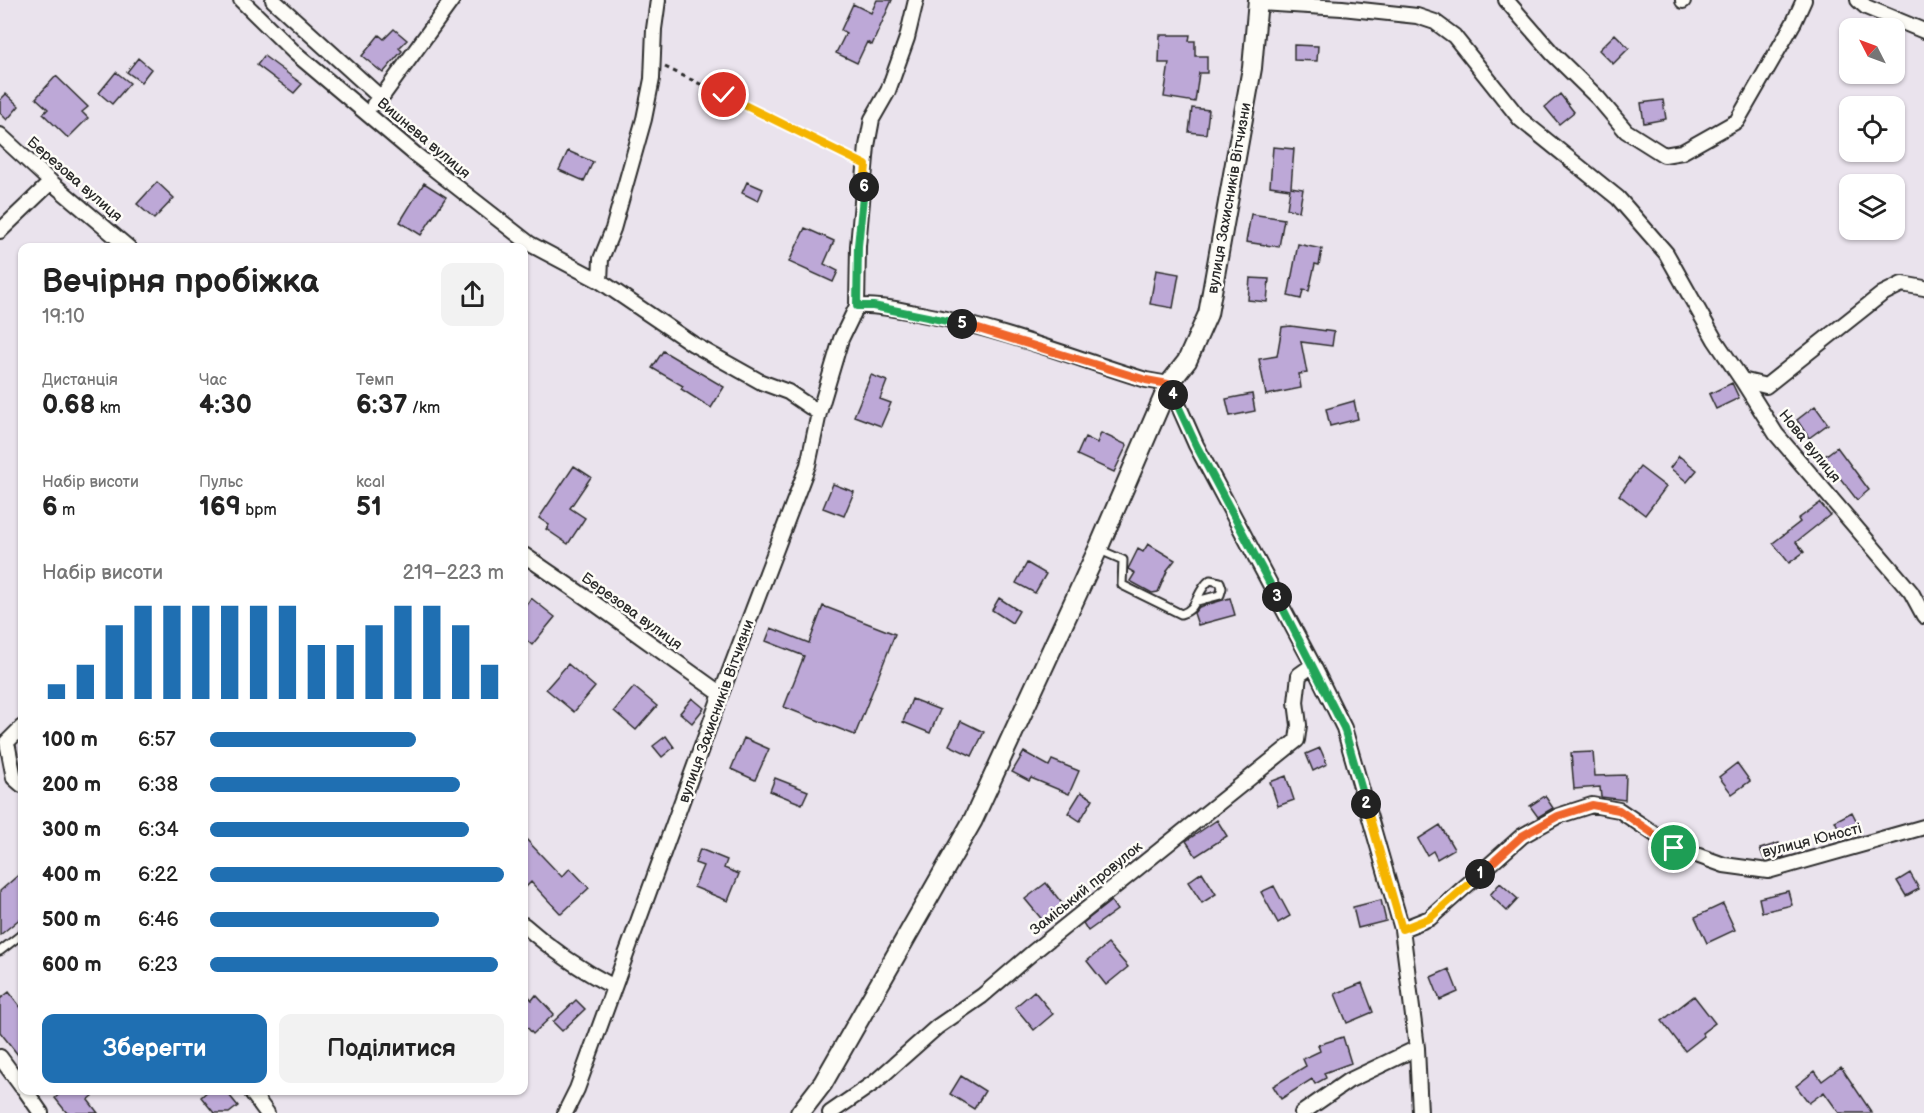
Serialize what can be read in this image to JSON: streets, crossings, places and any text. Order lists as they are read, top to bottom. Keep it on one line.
{"streets":{"street":["Вишнева вулиця","Березова вулиця","вулиця Захисників Вітчизни","Нова вулиця","вулиця Юності","Заміський провулок"]},"crossings":[["Вишнева вулиця","вулиця Захисників Вітчизни"],["Березова вулиця","вулиця Захисників Вітчизни"],["вулиця Захисників Вітчизни","Нова вулиця"]],"north":"top left","page":{"pins":["6","5","4","3","2","1"],"heading":["Вечірня пробіжка","19:10"],"stats":[["Дистанція","0.68 km"],["Час","4:30"],["Темп","6:37 /km"],["Набір висоти","6 m"],["Пульс","169 bpm"],["kcal","51"]],"chart":["Набір висоти","219–223 m"],"list":[{"name":"100 m","note":"6:57"},{"name":"200 m","note":"6:38"},{"name":"300 m","note":"6:34"},{"name":"400 m","note":"6:22"},{"name":"500 m","note":"6:46"},{"name":"600 m","note":"6:23"}],"buttons":["Зберегти","Поділитися"]}}
